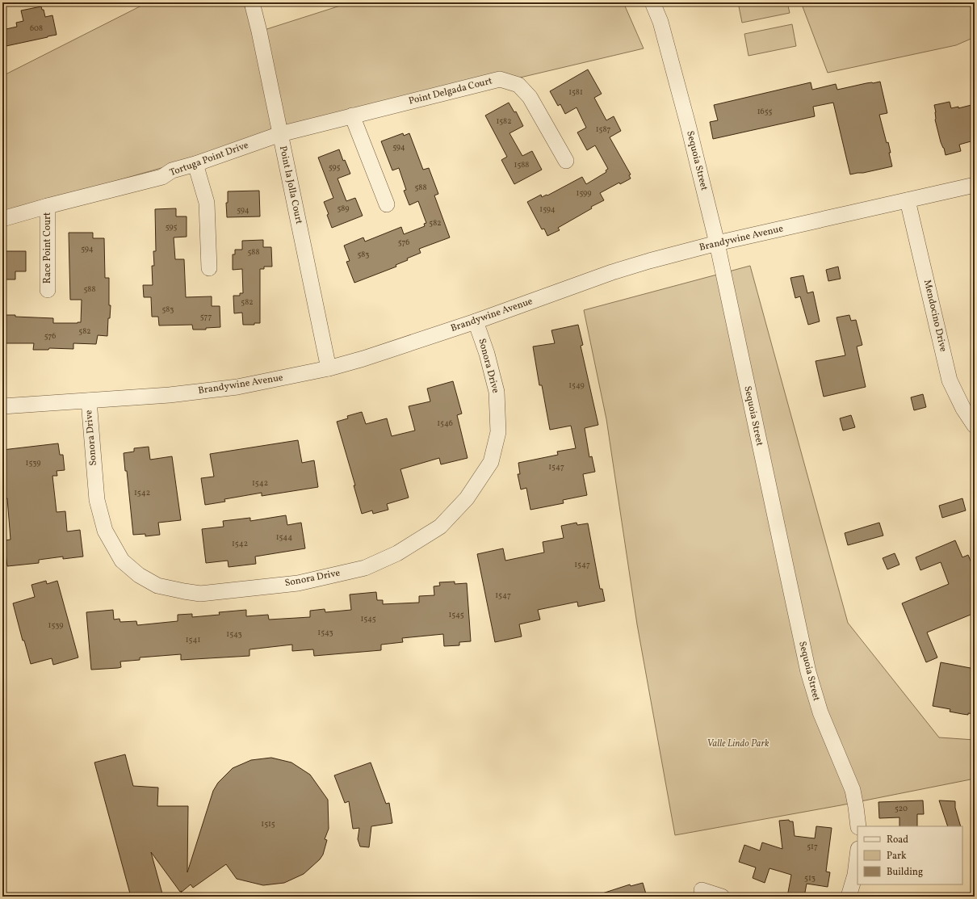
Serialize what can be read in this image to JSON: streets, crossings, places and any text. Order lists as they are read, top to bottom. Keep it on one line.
{"streets":{"street":["Point Delgada Court","Tortuga Point Drive","Sequoia Street","Point la Jolla Court","Brandywine Avenue","Race Point Court","Mendocino Drive","Sonora Drive"]},"crossings":[["Point Delgada Court","Tortuga Point Drive"],["Tortuga Point Drive","Point la Jolla Court"],["Tortuga Point Drive","Race Point Court"],["Sequoia Street","Brandywine Avenue"],["Point la Jolla Court","Brandywine Avenue"],["Brandywine Avenue","Mendocino Drive"],["Brandywine Avenue","Sonora Drive"]],"parks":["Valle Lindo Park"],"house_numbers":["608","1581","1655","1582","1587","594","1588","595","588","1599","589","1594","594","582","595","576","594","588","583","588","582","583","577","582","576","1549","1546","1539","1547","1542","1542","1544","1542","1547","1547","1545","1545","1539","1543","1543","1541","520","1515","517","513"],"legend":["Road","Park","Building"]}
